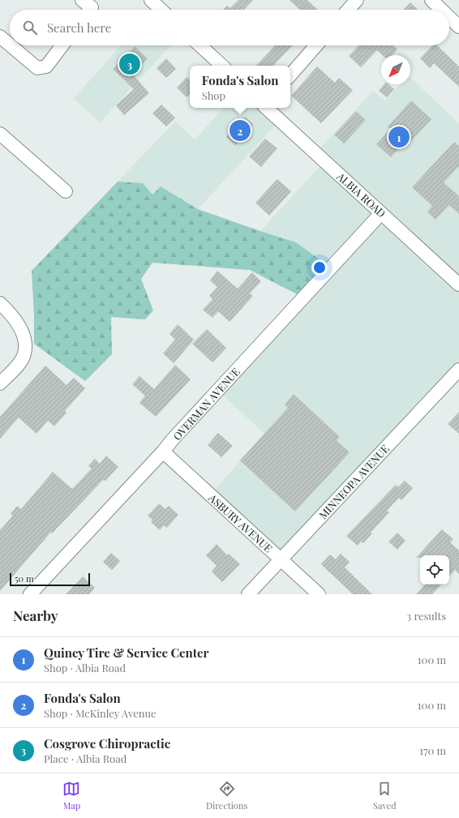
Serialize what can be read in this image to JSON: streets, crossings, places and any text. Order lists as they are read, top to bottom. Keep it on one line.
{"streets":{"street":["ALBIA ROAD","OVERMAN AVENUE","MINNEOPA AVENUE","ASBURY AVENUE"]},"crossings":[["ALBIA ROAD","OVERMAN AVENUE"],["OVERMAN AVENUE","ASBURY AVENUE"],["MINNEOPA AVENUE","ASBURY AVENUE"]],"scale_bar":"50 m","north":"bottom left","page":{"search":"Search here","pins":["3","2","1"],"popup":["Fonda's Salon","Shop"],"scale":"50 m","heading":["Nearby","3 results"],"list":[{"mark":"1","name":"Quincy Tire & Service Center","note":"Shop · Albia Road","value":"100 m"},{"mark":"2","name":"Fonda's Salon","note":"Shop · McKinley Avenue","value":"100 m"},{"mark":"3","name":"Cosgrove Chiropractic","note":"Place · Albia Road","value":"170 m"}],"nav":["Map","Directions","Saved"]}}
